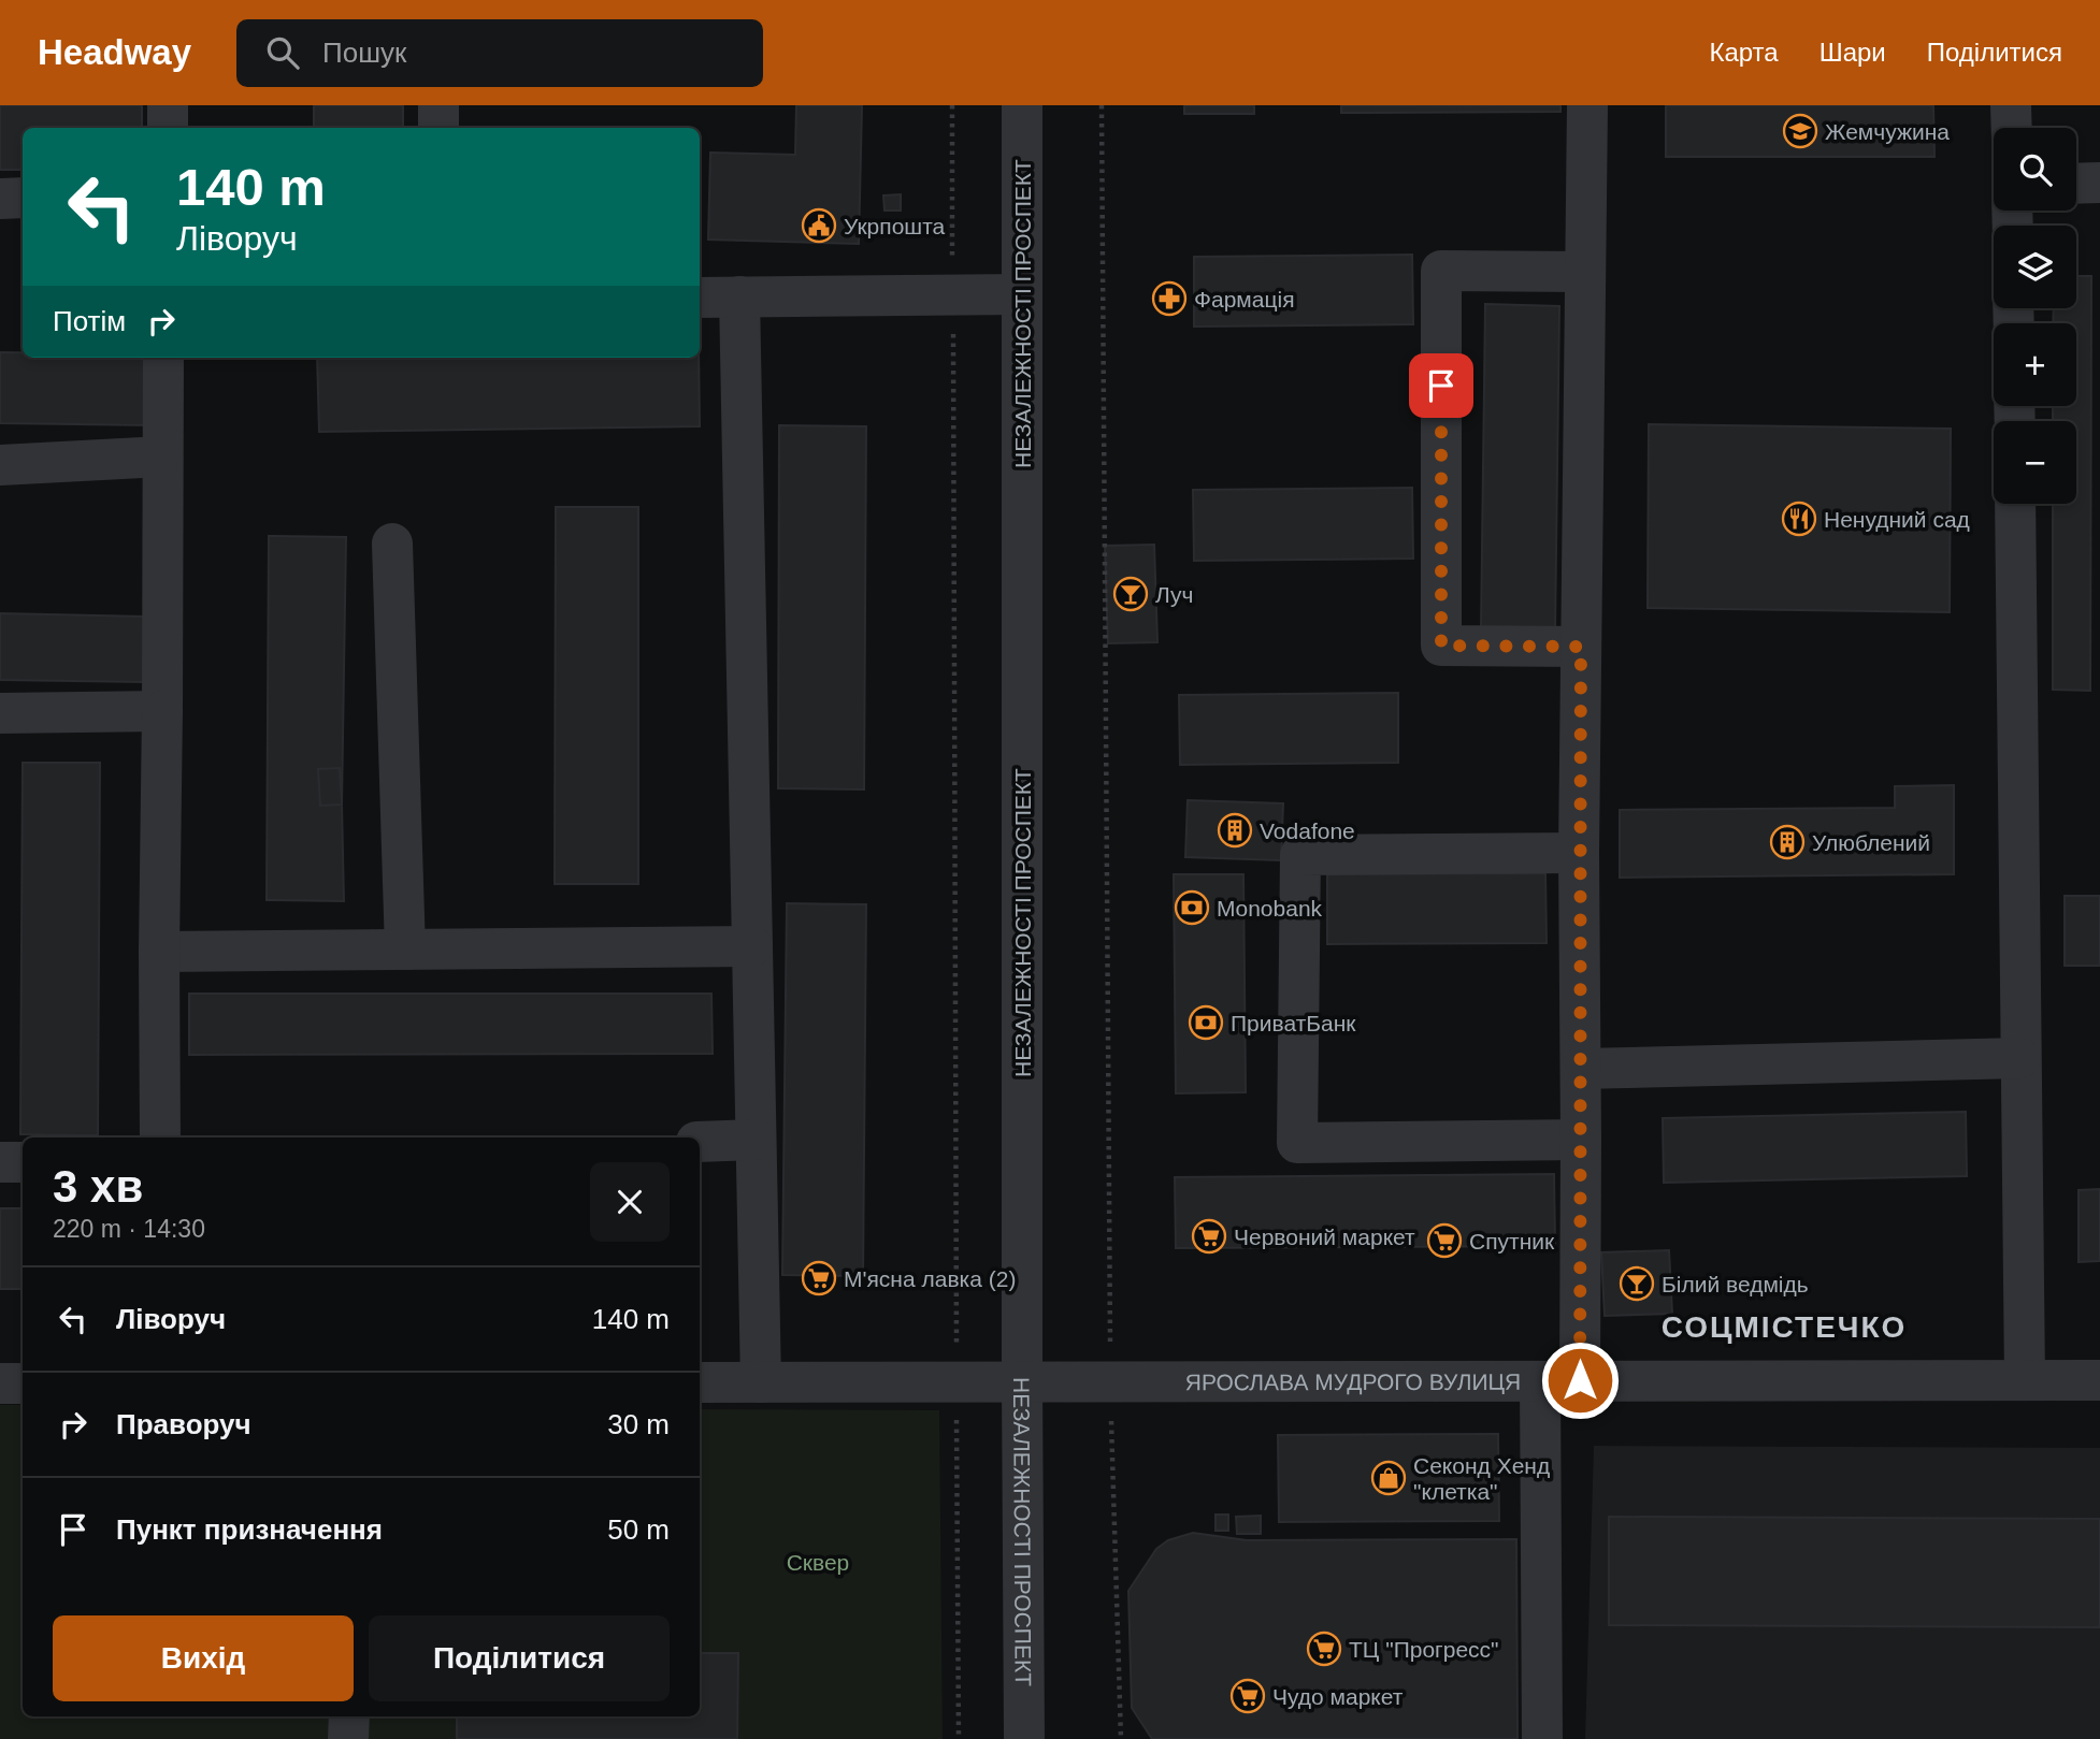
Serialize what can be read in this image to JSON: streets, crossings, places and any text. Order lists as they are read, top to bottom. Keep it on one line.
{"streets":{"street":["НЕЗАЛЕЖНОСТІ ПРОСПЕКТ","ЯРОСЛАВА МУДРОГО ВУЛИЦЯ"]},"crossings":[["НЕЗАЛЕЖНОСТІ ПРОСПЕКТ","ЯРОСЛАВА МУДРОГО ВУЛИЦЯ"]],"districts":["СОЦМІСТЕЧКО"],"parks":["Сквер"],"places":{"school or university":["Жемчужина"],"public building":["Укрпошта"],"pharmacy":["Фармація"],"restaurant":["Ненудний сад"],"bar":["Луч","Білий ведмідь"],"building":["Vodafone","Улюблений"],"bank":["Monobank","ПриватБанк"],"supermarket":["Червоний маркет","Спутник","М'ясна лавка (2)","ТЦ \"Прогресс\"","Чудо маркет"],"shop":["Секонд Хенд \"клетка\""]},"page":{"header":"Headway","search":"Пошук","nav":["Карта","Шари","Поділитися"],"map_buttons":["+","−"],"turn":["140 m","Ліворуч"],"then":"Потім","heading":["3 хв","220 m · 14:30"],"list":[{"name":"Ліворуч","value":"140 m"},{"name":"Праворуч","value":"30 m"},{"name":"Пункт призначення","value":"50 m"}],"buttons":["Вихід","Поділитися"]}}
